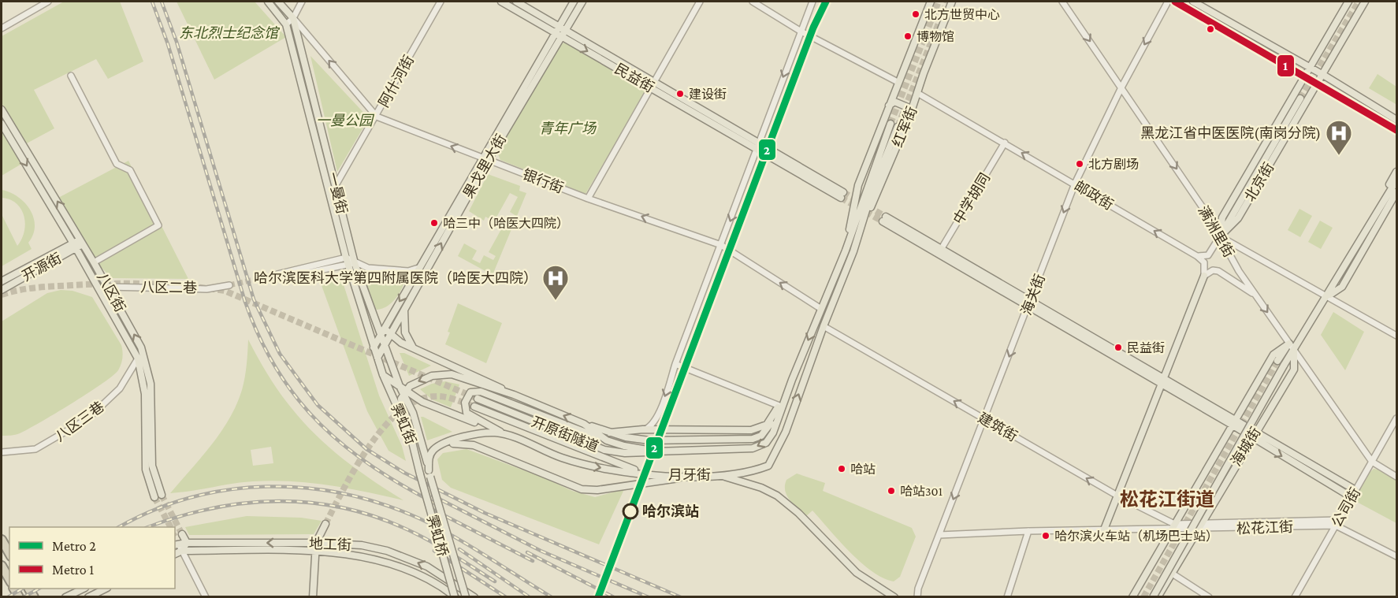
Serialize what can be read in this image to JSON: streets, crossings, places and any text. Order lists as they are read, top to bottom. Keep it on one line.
{"streets":{"main road":["民益街","红军街","果戈里大街","北京街","一曼街","开源街","八区街","霁虹街","开原街隧道","海城街","月牙街","霁虹桥","地工街"],"street":["阿什河街","银行街","邮政街","中学胡同","满洲里街","八区二巷","海关街","八区三巷","建筑街","公司街","松花江街"]},"crossings":[["民益街","果戈里大街"],["阿什河街","银行街"],["阿什河街","一曼街"],["红军街","银行街"],["红军街","邮政街"],["红军街","建筑街"],["红军街","月牙街"],["果戈里大街","银行街"],["果戈里大街","一曼街"],["果戈里大街","月牙街"],["银行街","一曼街"],["北京街","满洲里街"],["一曼街","霁虹街"],["一曼街","月牙街"],["邮政街","中学胡同"],["邮政街","海关街"],["满洲里街","海关街"],["满洲里街","海城街"],["满洲里街","公司街"],["开源街","八区街"],["八区二巷","八区街"],["八区街","八区三巷"],["海关街","建筑街"],["海关街","松花江街"],["霁虹街","月牙街"],["霁虹街","霁虹桥"],["建筑街","海城街"],["建筑街","松花江街"],["开原街隧道","月牙街"],["海城街","松花江街"],["公司街","松花江街"],["霁虹桥","地工街"]],"one_way":["银行街","邮政街","满洲里街","海关街","建筑街"],"districts":["松花江街道"],"parks":["东北烈士纪念馆","一曼公园","青年广场"],"places":{"other":["北方世贸中心","博物馆","建设街","北方剧场","哈三中（哈医大四院）","民益街","哈站","哈站301","哈尔滨站","哈尔滨火车站（机场巴士站）"],"hospital":["黑龙江省中医医院(南岗分院)","哈尔滨医科大学第四附属医院（哈医大四院）"]},"lines":["metro line 2","metro line 1"],"legend":["Metro 2","Metro 1"]}
